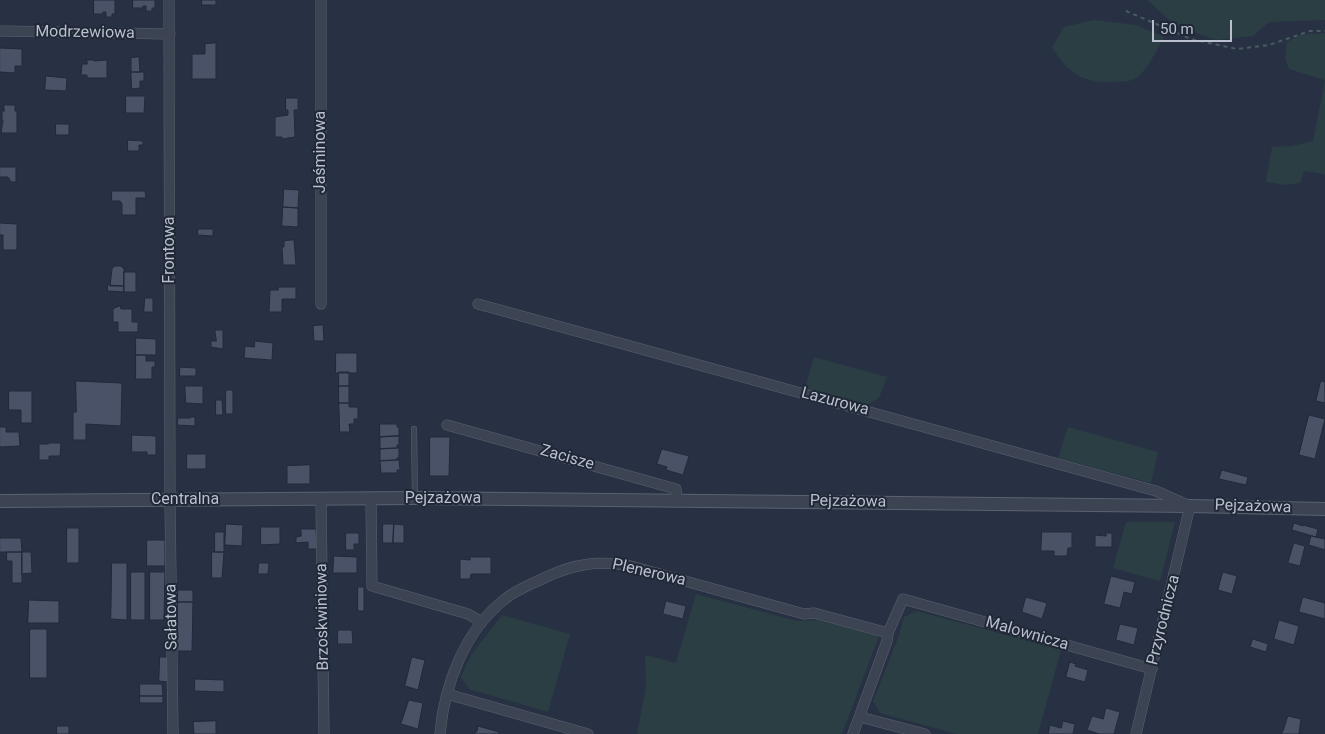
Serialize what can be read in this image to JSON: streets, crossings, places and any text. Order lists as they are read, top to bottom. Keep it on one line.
{"streets":{"street":["Modrzewiowa","Jaśminowa","Frontowa","Lazurowa","Zacisze","Pejzażowa","Centralna","Plenerowa","Sałatowa","Brzoskwiniowa","Przyrodnicza","Malownicza"]},"crossings":[["Modrzewiowa","Frontowa"],["Frontowa","Centralna"],["Frontowa","Sałatowa"],["Lazurowa","Pejzażowa"],["Lazurowa","Przyrodnicza"],["Zacisze","Pejzażowa"],["Pejzażowa","Centralna"],["Pejzażowa","Przyrodnicza"],["Centralna","Sałatowa"],["Centralna","Brzoskwiniowa"],["Plenerowa","Malownicza"],["Przyrodnicza","Malownicza"]],"scale_bar":"50 m"}
